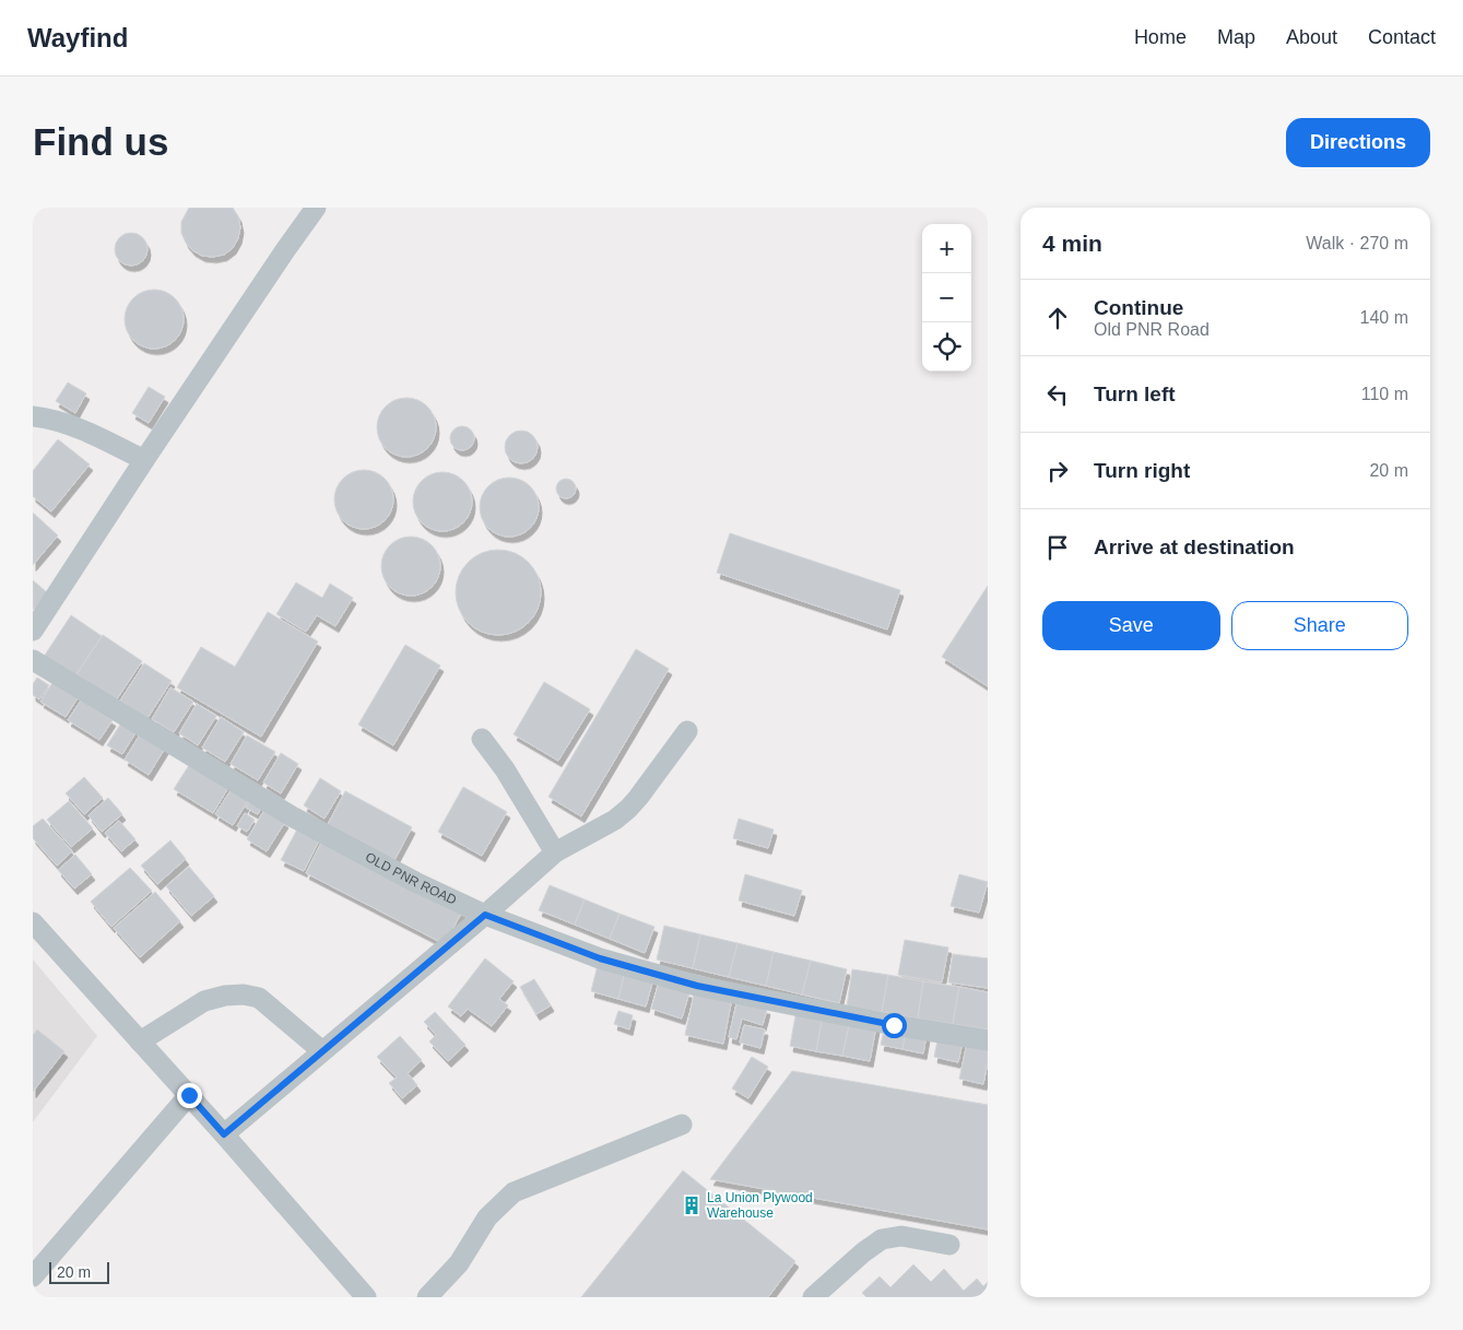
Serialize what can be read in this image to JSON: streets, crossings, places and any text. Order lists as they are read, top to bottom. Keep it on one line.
{"streets":{"street":["OLD PNR ROAD"]},"places":{"building":["La Union Plywood Warehouse"]},"scale_bar":"20 m","page":{"header":"Wayfind","nav":["Home","Map","About","Contact"],"buttons":["Directions",["Save","Share"]],"title":"Find us","heading":["4 min","Walk · 270 m"],"map_buttons":["+","−"],"list":[["Continue","Old PNR Road","140 m"],["Turn left","110 m"],["Turn right","20 m"],"Arrive at destination"],"scale":"20 m"}}
